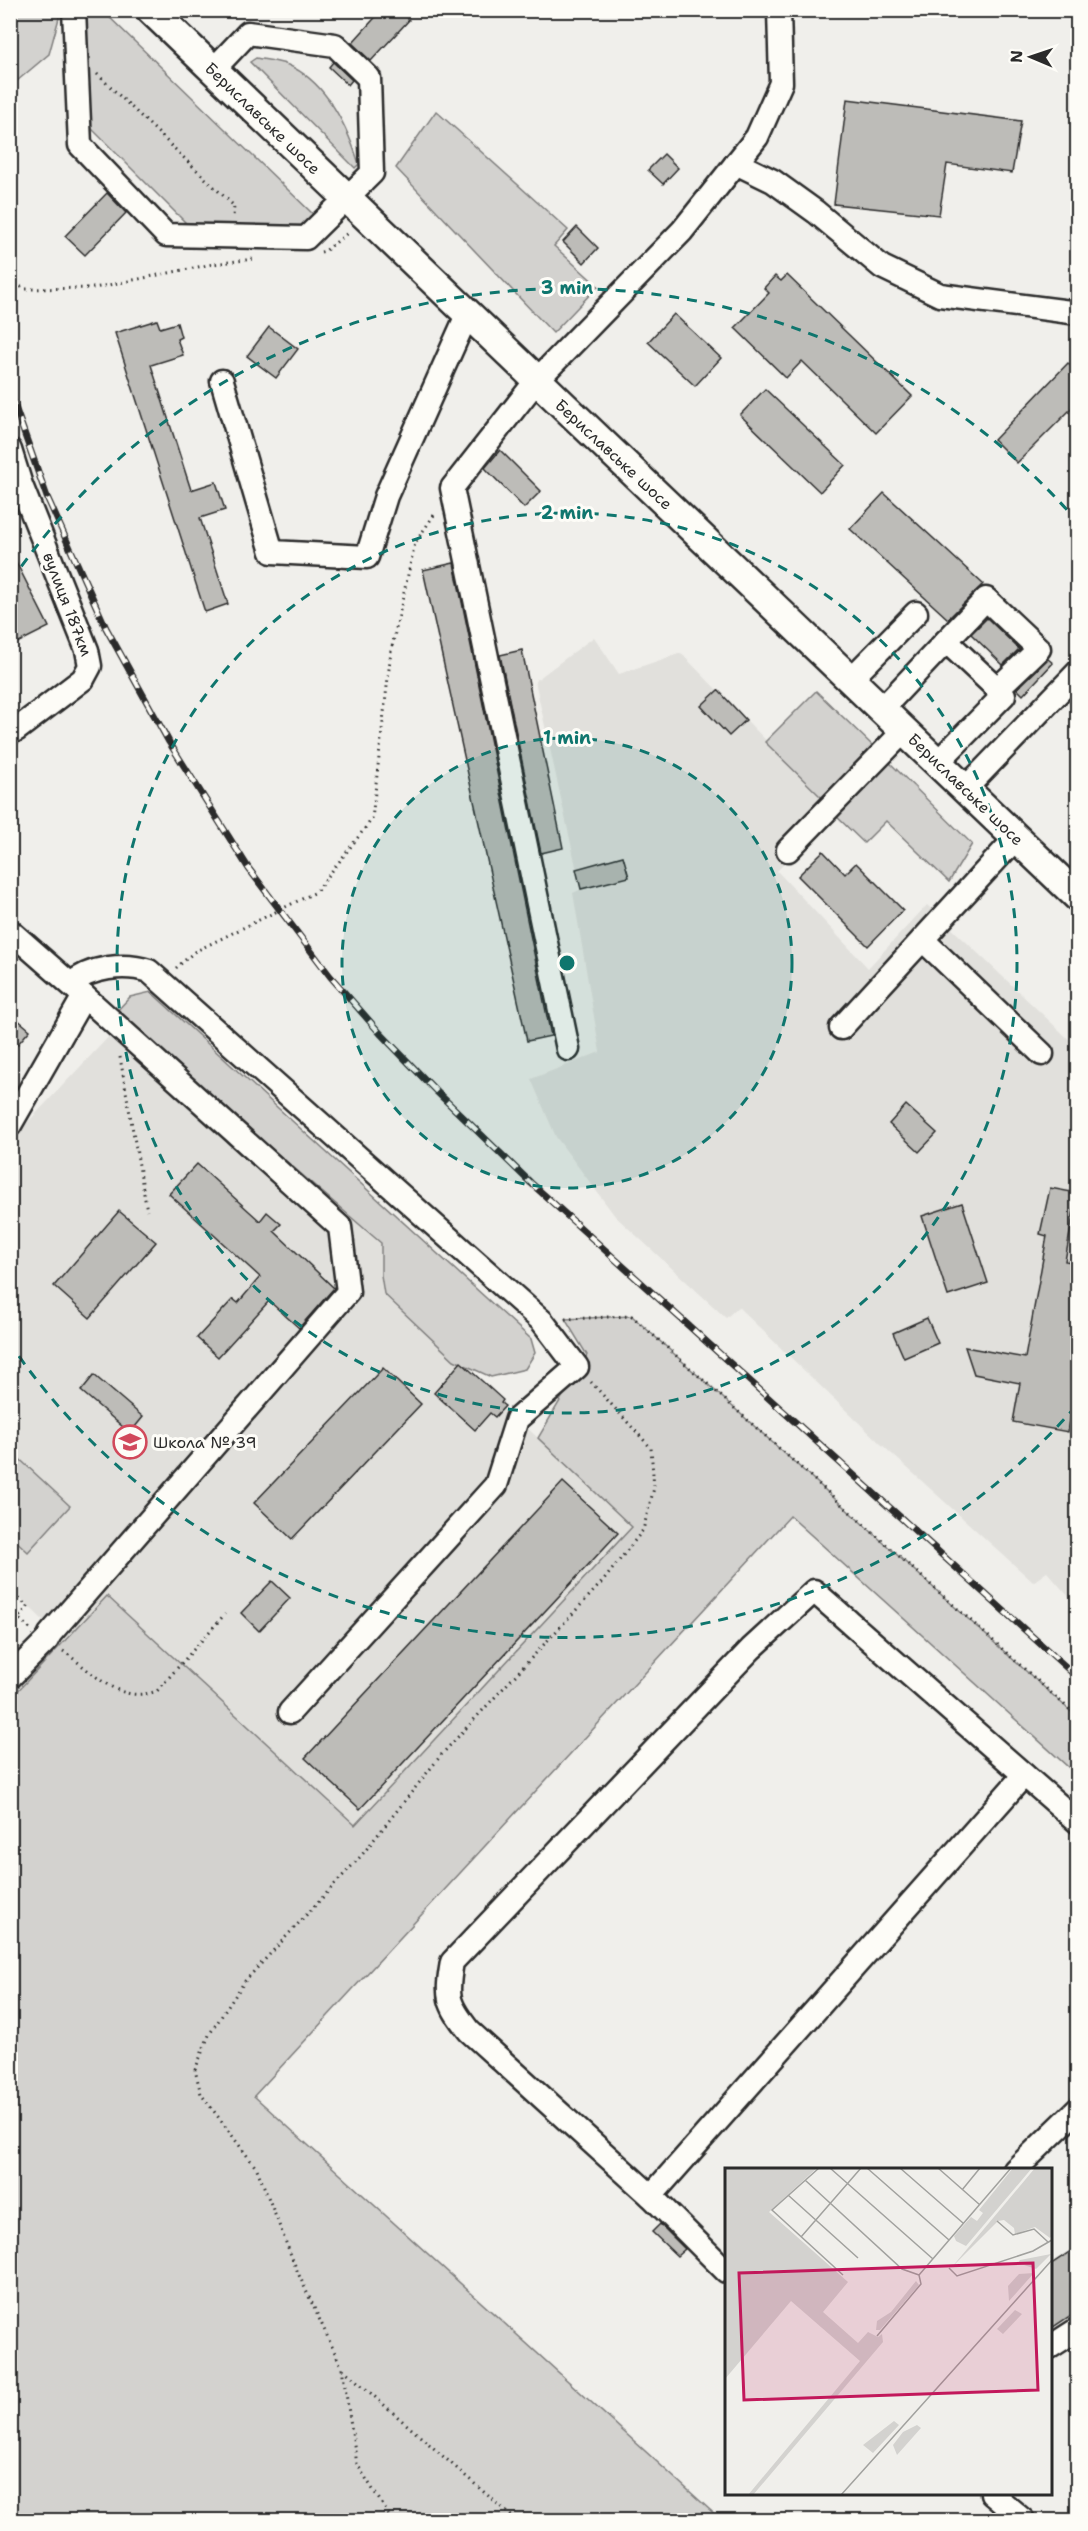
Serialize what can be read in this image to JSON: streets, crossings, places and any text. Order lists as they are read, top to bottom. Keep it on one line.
{"streets":{"main road":["Бериславське шосе"],"street":["вулиця 187км"]},"places":{"school or university":["Школа № 39"]},"north":"left","rings":["3 min","2 min","1 min"]}
